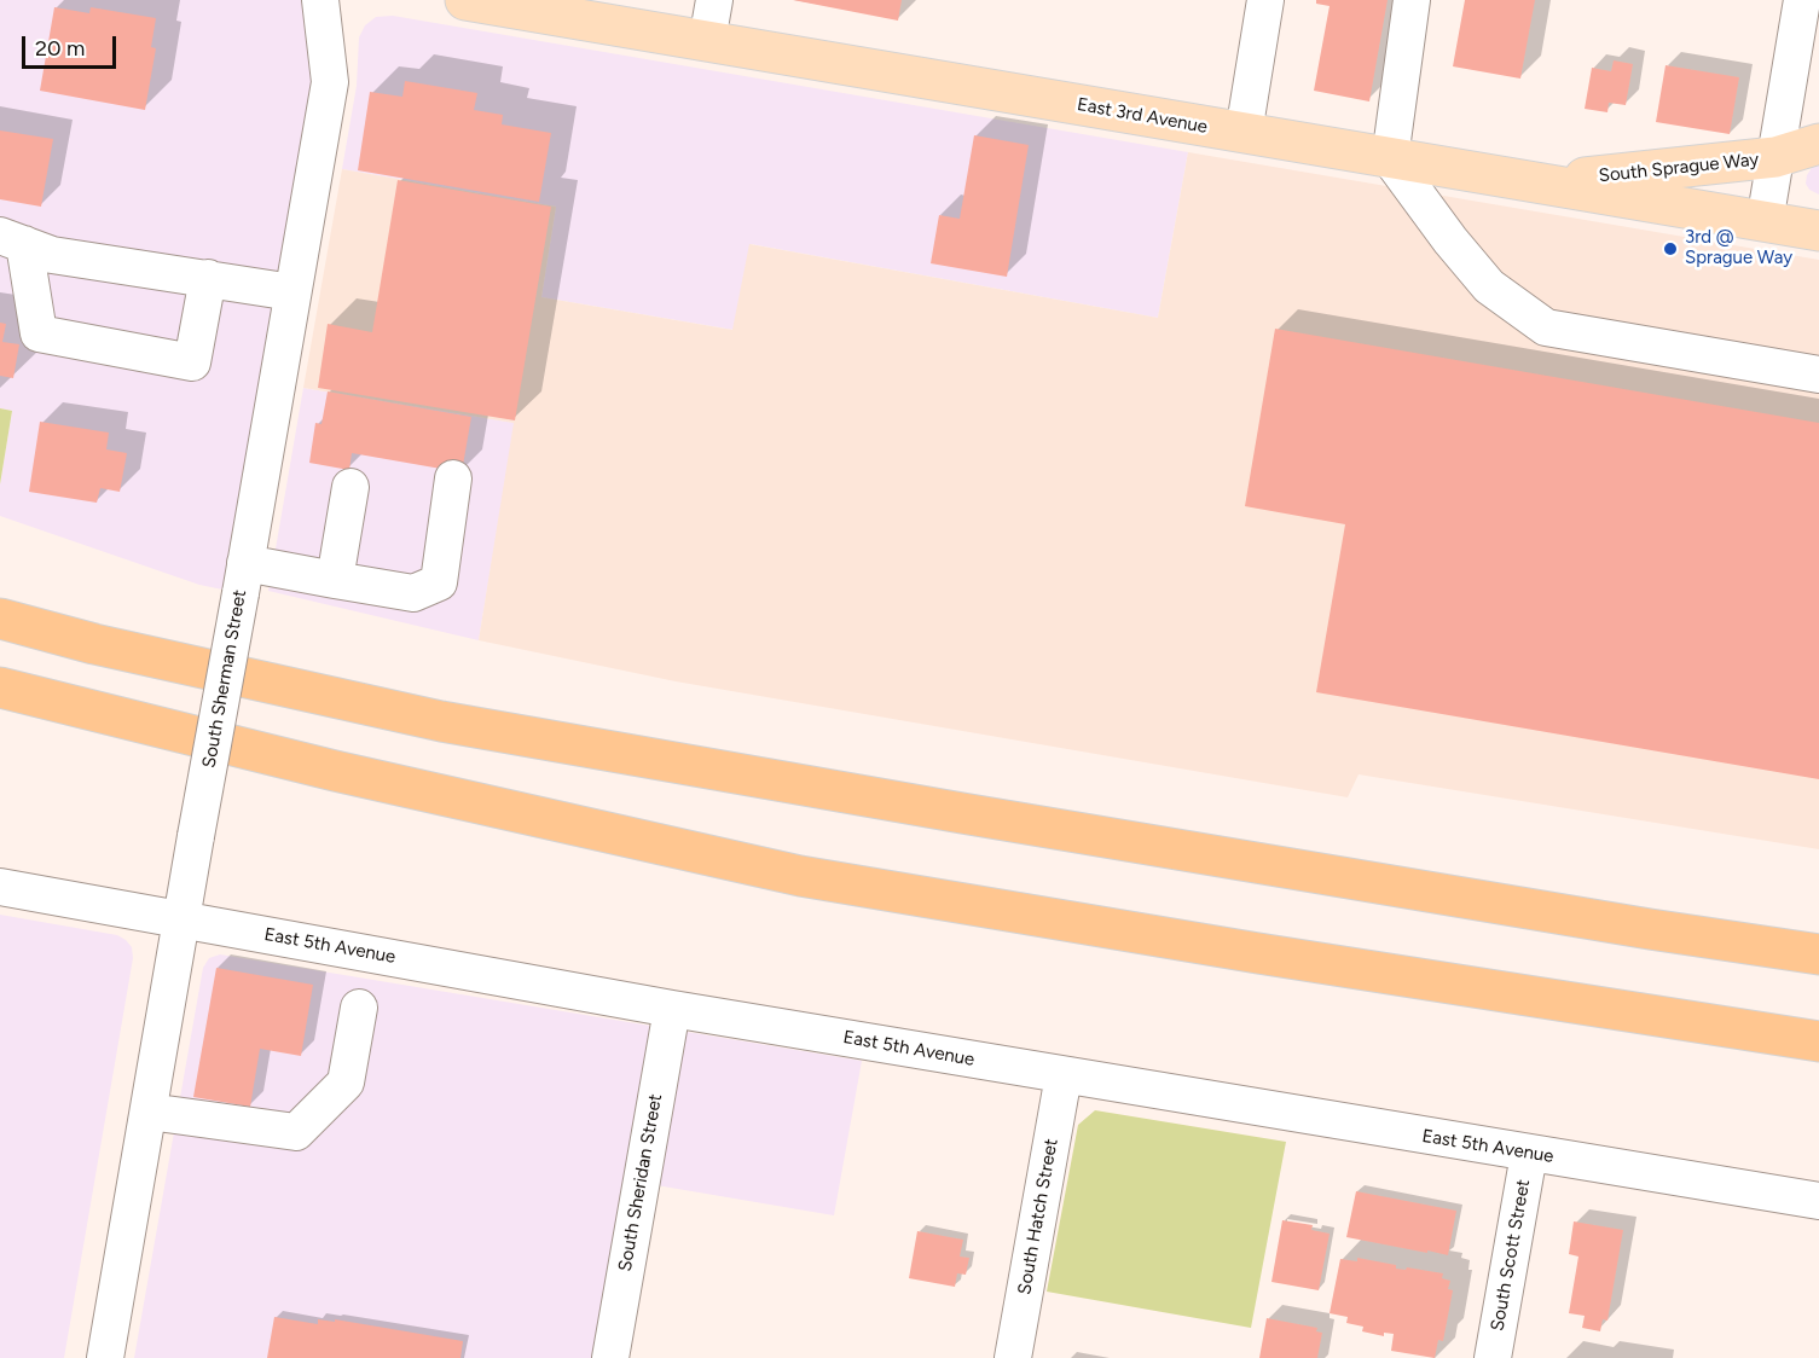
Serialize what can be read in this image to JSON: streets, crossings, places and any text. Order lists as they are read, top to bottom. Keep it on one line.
{"streets":{"main road":["East 3rd Avenue","South Sprague Way"],"street":["South Sherman Street","East 5th Avenue","South Sheridan Street","South Hatch Street","South Scott Street"]},"crossings":[["East 3rd Avenue","South Sprague Way"],["South Sherman Street","East 5th Avenue"],["East 5th Avenue","South Sheridan Street"],["East 5th Avenue","South Hatch Street"],["East 5th Avenue","South Scott Street"]],"places":["3rd @ Sprague Way"],"scale_bar":"20 m"}
